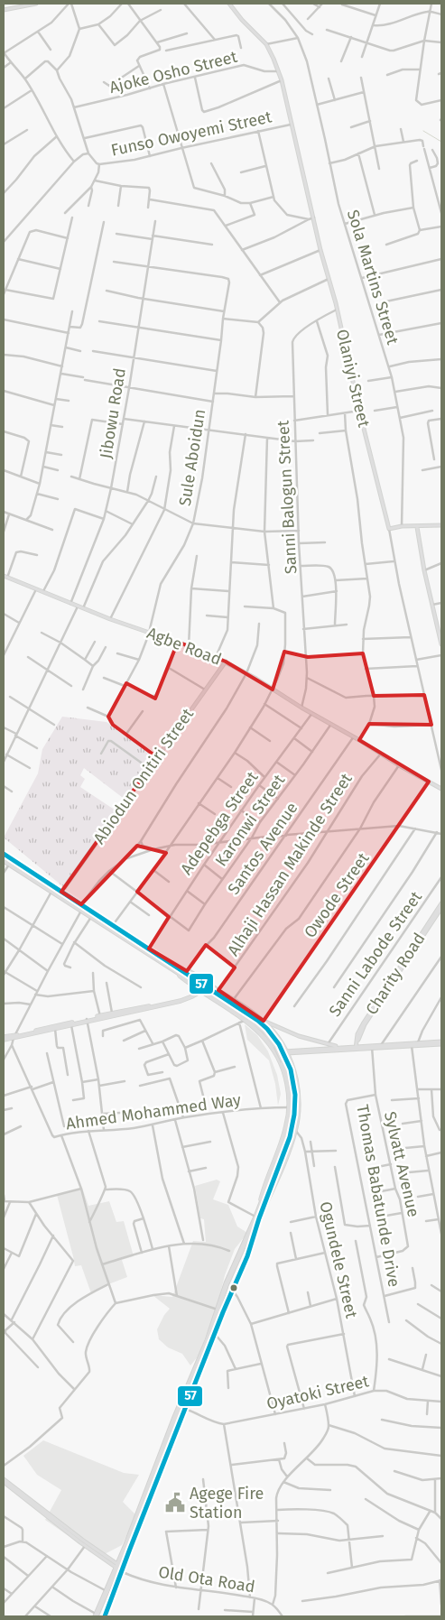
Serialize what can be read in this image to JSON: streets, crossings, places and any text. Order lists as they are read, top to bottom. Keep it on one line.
{"streets":{"street":["Ajoke Osho Street","Funso Owoyemi Street","Sola Martins Street","Olaniyi Street","Jibowu Road","Sule Aboidun","Sanni Balogun Street","Agbe Road","Abiodun Onitiri Street","Karonwi Street","Adepebga Street","Santos Avenue","Alhaji Hassan Makinde Street","Owode Street","Sanni Labode Street","Charity Road","Ahmed Mohammed Way","Sylvatt Avenue","Thomas Babatunde Drive","Ogundele Street","Oyatoki Street","Old Ota Road"]},"crossings":[["Ajoke Osho Street","Olaniyi Street"],["Funso Owoyemi Street","Olaniyi Street"],["Olaniyi Street","Sanni Balogun Street"],["Jibowu Road","Sule Aboidun"],["Jibowu Road","Agbe Road"],["Sule Aboidun","Agbe Road"],["Sanni Balogun Street","Agbe Road"],["Agbe Road","Abiodun Onitiri Street"],["Agbe Road","Karonwi Street"],["Agbe Road","Adepebga Street"],["Agbe Road","Santos Avenue"],["Agbe Road","Alhaji Hassan Makinde Street"],["Agbe Road","Owode Street"],["Karonwi Street","Adepebga Street"],["Sylvatt Avenue","Thomas Babatunde Drive"],["Ogundele Street","Oyatoki Street"]],"places":{"public building":["Agege Fire Station"]},"lines":["transit line 57"]}
